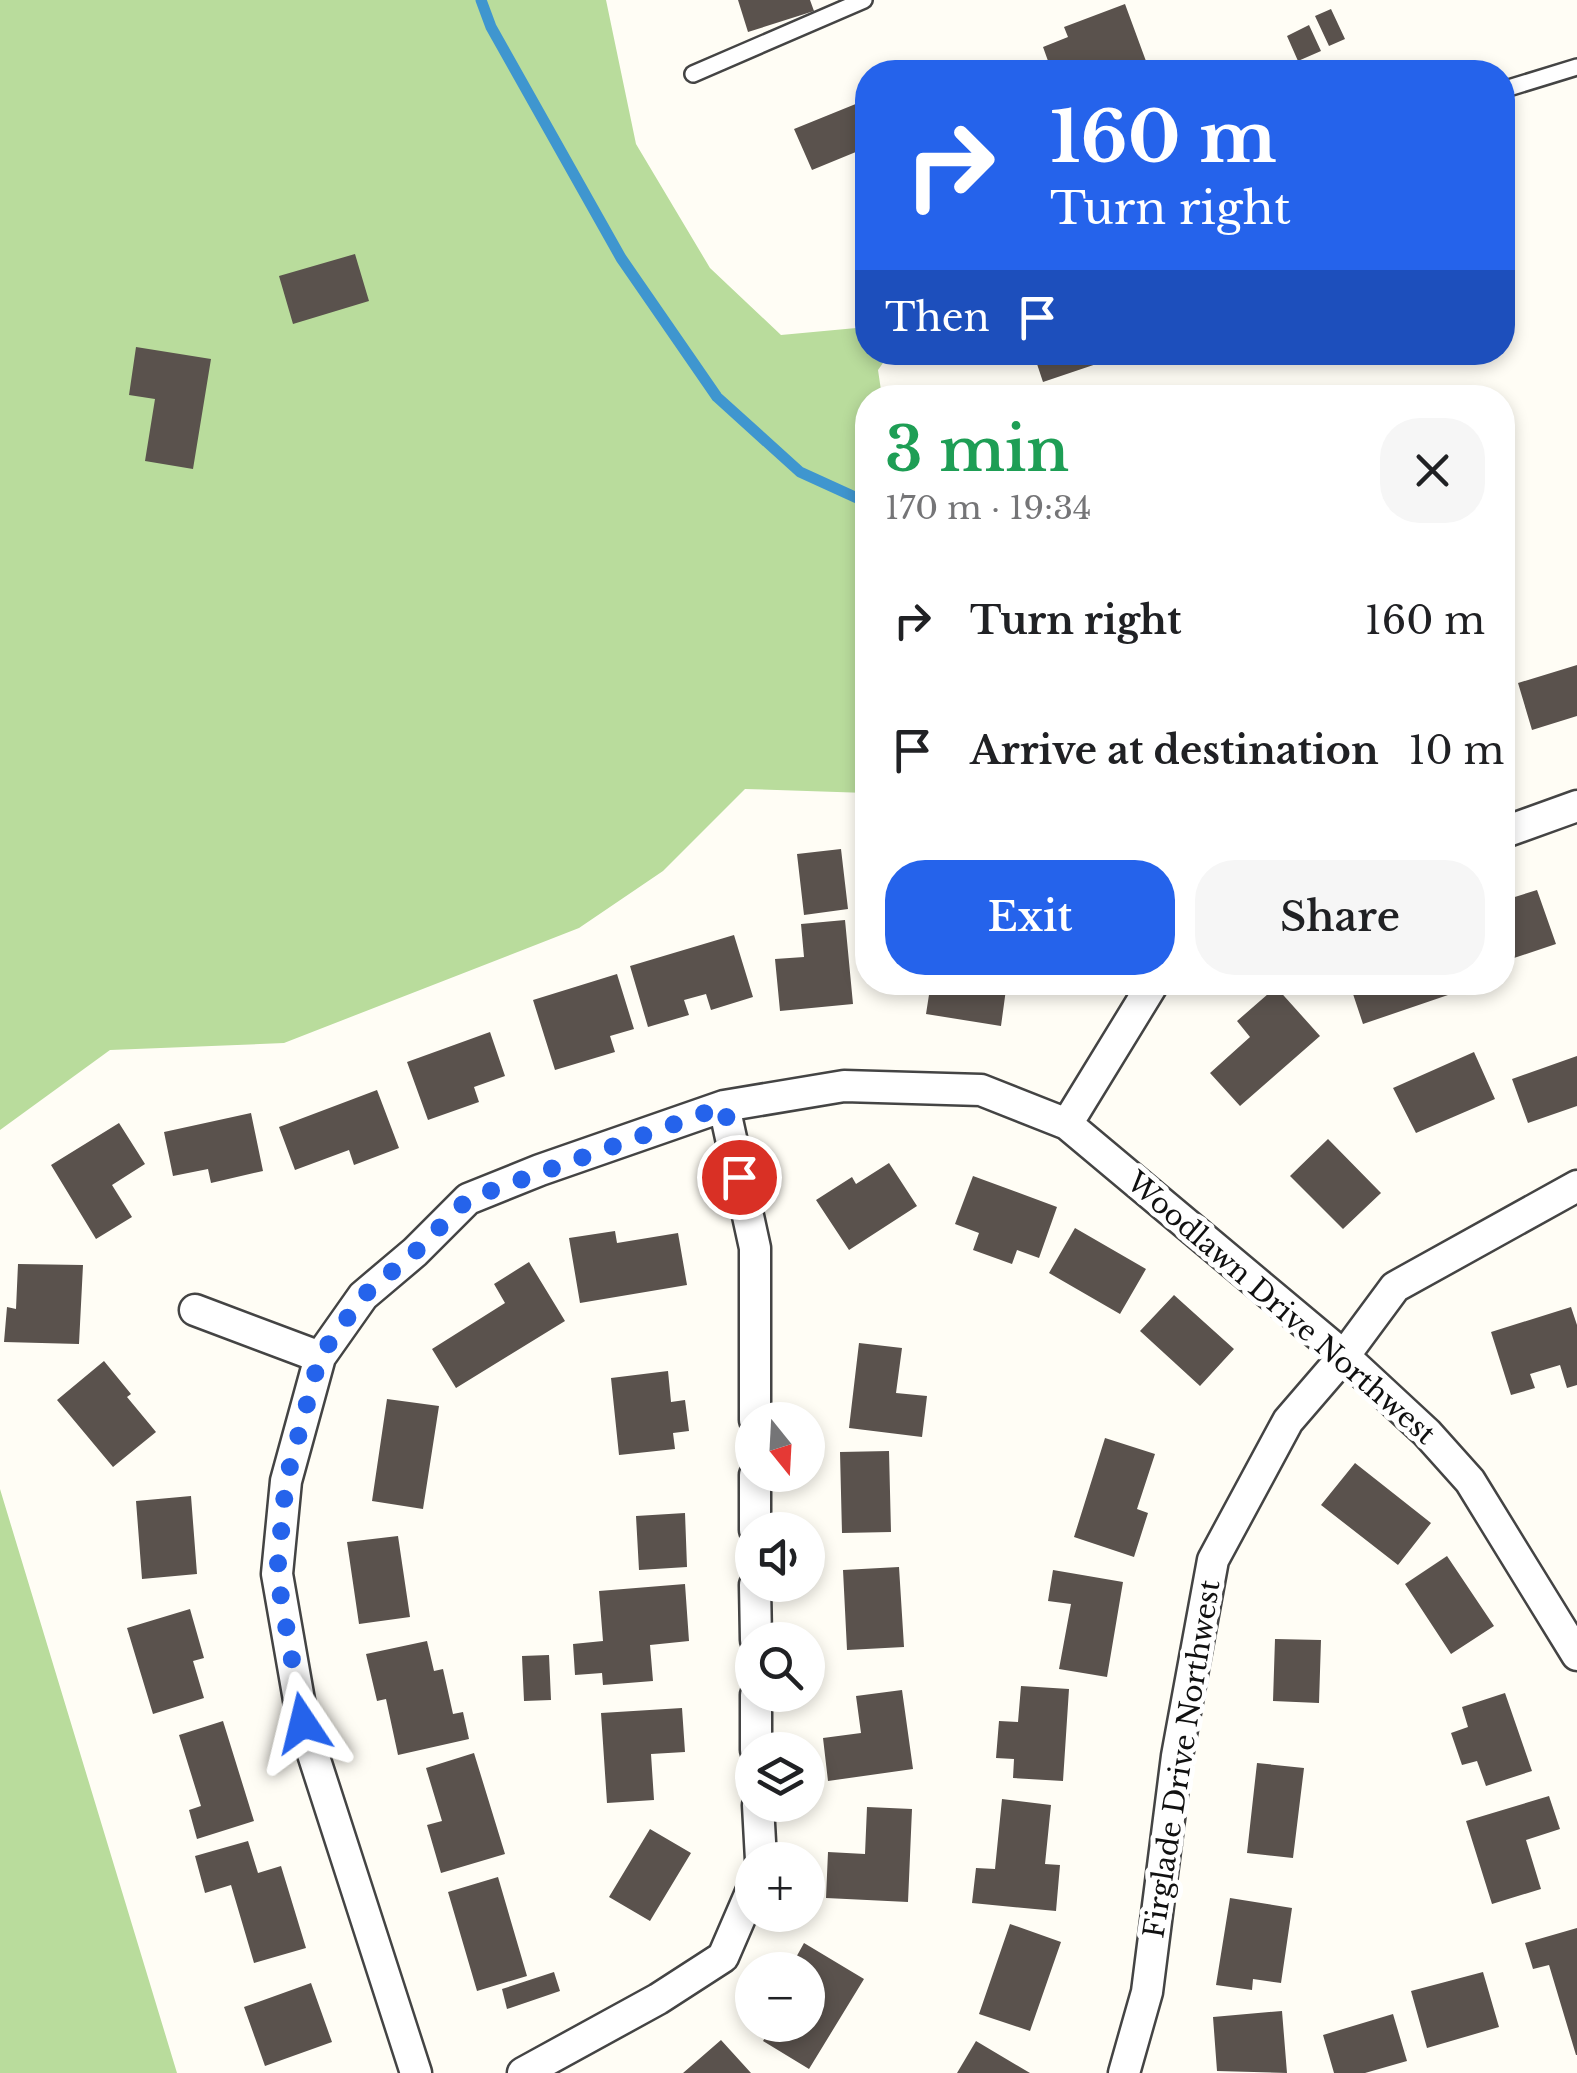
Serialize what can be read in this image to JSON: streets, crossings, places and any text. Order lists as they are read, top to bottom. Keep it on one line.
{"streets":{"street":["Woodlawn Drive Northwest","Firglade Drive Northwest"]},"crossings":[["Woodlawn Drive Northwest","Firglade Drive Northwest"]],"north":"bottom","page":{"turn":["160 m","Turn right"],"then":"Then","heading":["3 min","170 m · 19:34"],"list":[{"name":"Turn right","value":"160 m"},{"name":"Arrive at destination","value":"10 m"}],"buttons":["Exit","Share"],"map_buttons":["+","−"]}}
